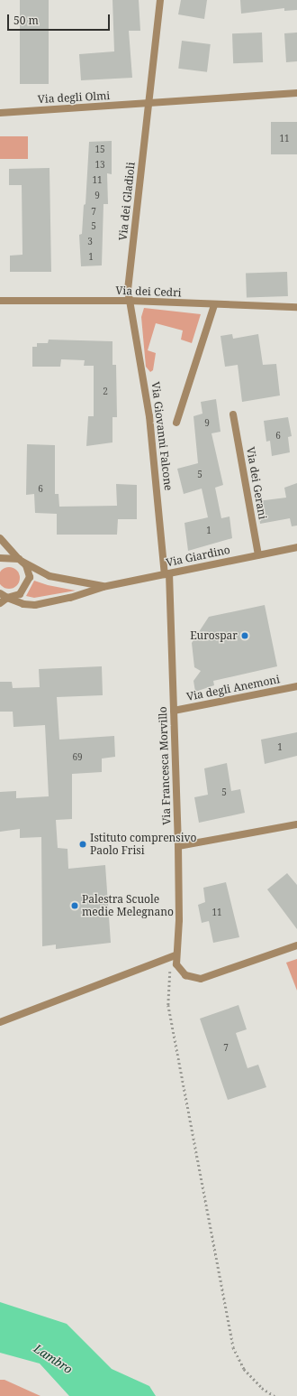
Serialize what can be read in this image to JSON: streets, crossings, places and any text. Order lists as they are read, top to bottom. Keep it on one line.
{"streets":{"street":["Via degli Olmi","Via dei Gladioli","Via dei Cedri","Via Giovanni Falcone","Via dei Gerani","Via Giardino","Via degli Anemoni","Via Francesca Morvillo"]},"crossings":[["Via degli Olmi","Via dei Gladioli"],["Via dei Gladioli","Via dei Cedri"],["Via dei Gladioli","Via Giovanni Falcone"],["Via dei Cedri","Via Giovanni Falcone"],["Via Giovanni Falcone","Via Giardino"],["Via Giovanni Falcone","Via Francesca Morvillo"],["Via dei Gerani","Via Giardino"],["Via Giardino","Via Francesca Morvillo"],["Via degli Anemoni","Via Francesca Morvillo"]],"water":["Lambro"],"places":["Eurospar","Istituto comprensivo Paolo Frisi","Palestra Scuole medie Melegnano"],"house_numbers":["11","15","13","11","9","7","5","3","1","2","9","6","5","6","1","1","69","5","11","7"],"scale_bar":"50 m"}
